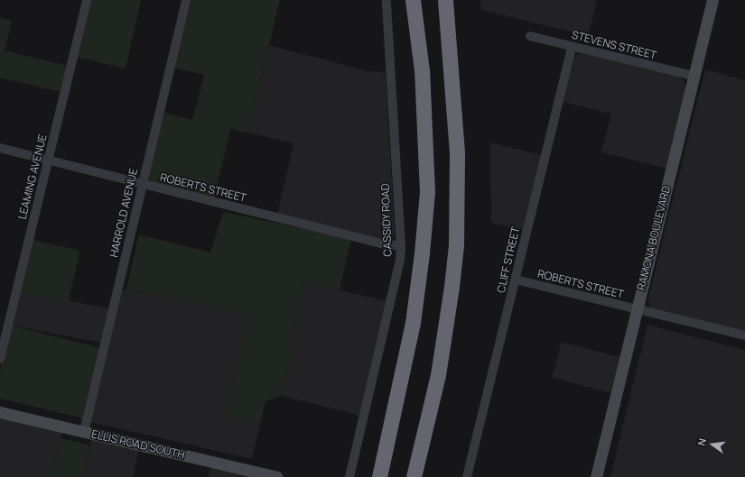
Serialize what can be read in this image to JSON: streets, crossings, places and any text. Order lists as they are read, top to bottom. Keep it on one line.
{"streets":{"street":["STEVENS STREET","LEAMING AVENUE","ROBERTS STREET","HARROLD AVENUE","CASSIDY ROAD","RAMONA BOULEVARD","CLIFF STREET","ELLIS ROAD SOUTH"]},"crossings":[["STEVENS STREET","RAMONA BOULEVARD"],["STEVENS STREET","CLIFF STREET"],["LEAMING AVENUE","ROBERTS STREET"],["ROBERTS STREET","HARROLD AVENUE"],["ROBERTS STREET","CASSIDY ROAD"],["ROBERTS STREET","RAMONA BOULEVARD"],["ROBERTS STREET","CLIFF STREET"],["HARROLD AVENUE","ELLIS ROAD SOUTH"]],"north":"left"}
